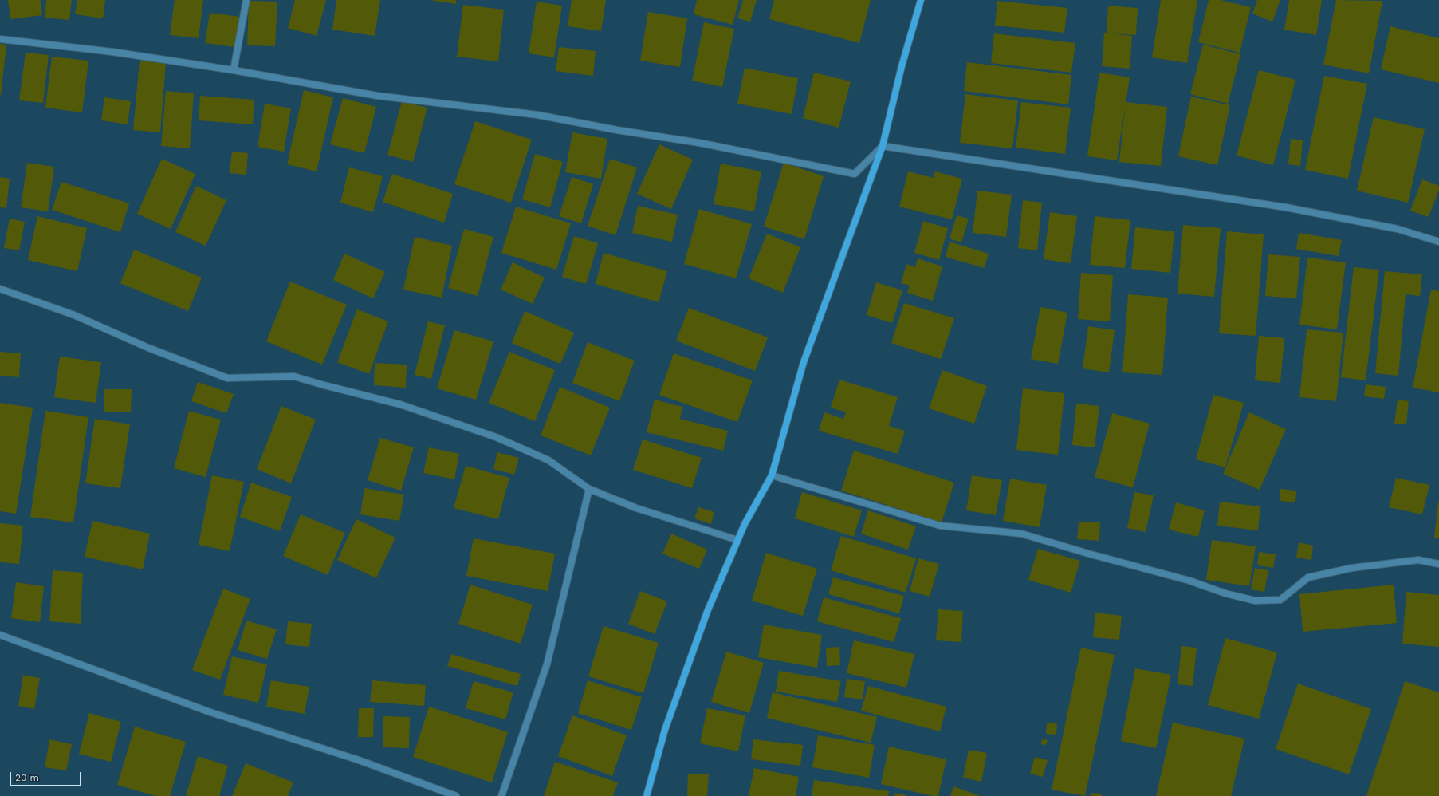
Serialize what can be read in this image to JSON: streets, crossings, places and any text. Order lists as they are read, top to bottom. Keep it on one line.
{"scale_bar":"20 m"}
